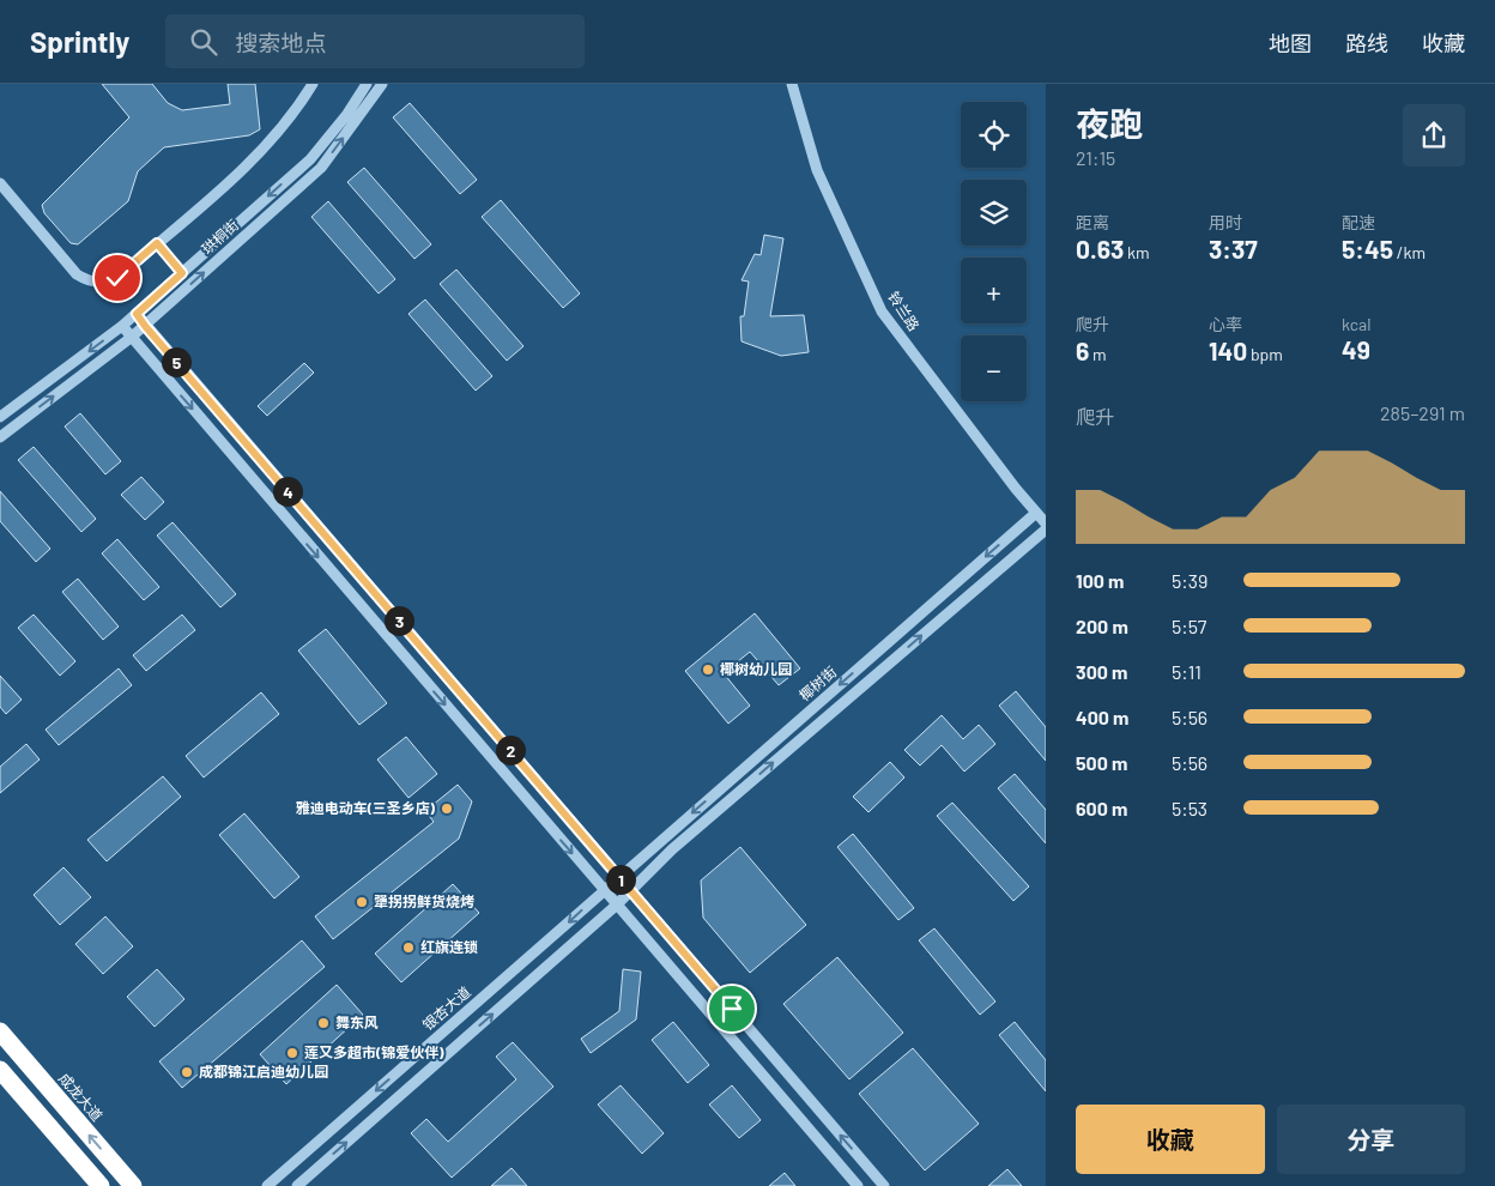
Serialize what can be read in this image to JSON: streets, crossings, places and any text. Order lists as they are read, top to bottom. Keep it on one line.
{"streets":{"highway":["成龙大道"],"street":["珙桐街","铃兰路","椰树街","银杏大道"]},"crossings":[["铃兰路","椰树街"],["椰树街","银杏大道"]],"places":["椰树幼儿园","雅迪电动车(三圣乡店)","犟拐拐鲜货烧烤","红旗连锁","舞东风","莲又多超市(锦爱伙伴)","成都锦江启迪幼儿园"],"page":{"header":"Sprintly","search":"搜索地点","nav":["地图","路线","收藏"],"heading":["夜跑","21:15"],"map_buttons":["+","−"],"stats":[["距离","0.63 km"],["用时","3:37"],["配速","5:45 /km"],["爬升","6 m"],["心率","140 bpm"],["kcal","49"]],"pins":["5","4","3","2","1"],"chart":["爬升","285–291 m"],"list":[{"name":"100 m","note":"5:39"},{"name":"200 m","note":"5:57"},{"name":"300 m","note":"5:11"},{"name":"400 m","note":"5:56"},{"name":"500 m","note":"5:56"},{"name":"600 m","note":"5:53"}],"buttons":["收藏","分享"]}}
